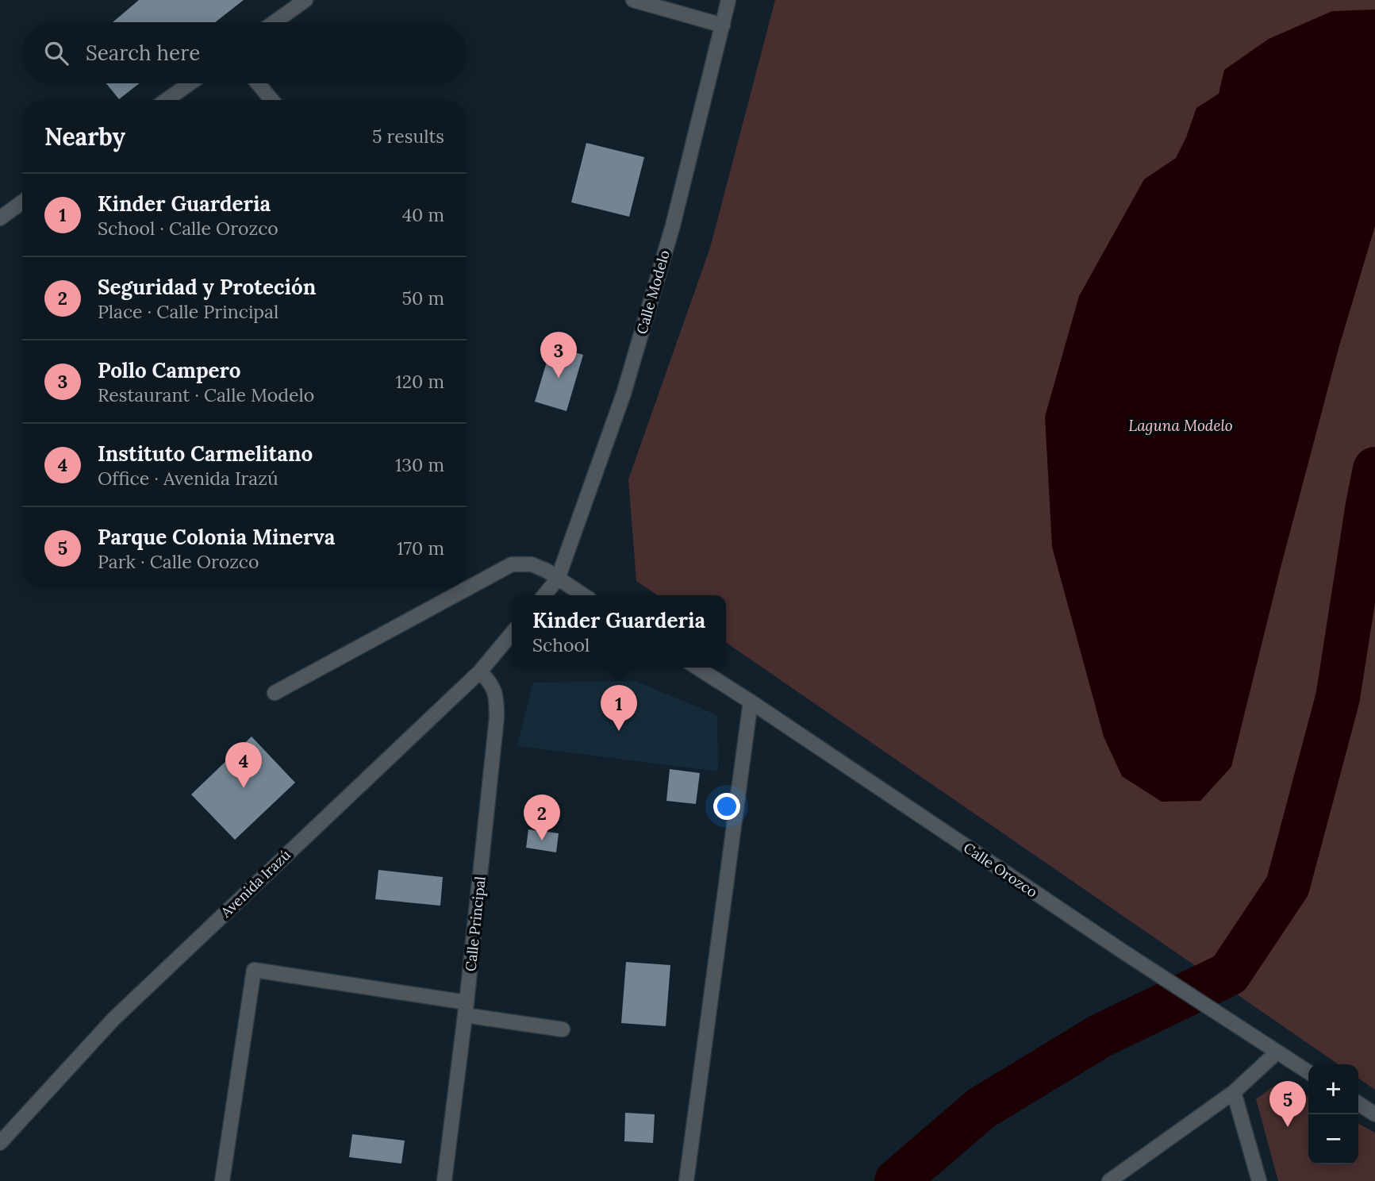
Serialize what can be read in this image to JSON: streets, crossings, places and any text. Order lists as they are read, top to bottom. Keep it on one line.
{"streets":{"street":["Calle Modelo","Calle Orozco","Avenida Irazú","Calle Principal"]},"crossings":[["Avenida Irazú","Calle Principal"]],"water":["Laguna Modelo"],"page":{"search":"Search here","heading":["Nearby","5 results"],"list":[{"mark":"1","name":"Kinder Guarderia","note":"School · Calle Orozco","value":"40 m"},{"mark":"2","name":"Seguridad y Proteción","note":"Place · Calle Principal","value":"50 m"},{"mark":"3","name":"Pollo Campero","note":"Restaurant · Calle Modelo","value":"120 m"},{"mark":"4","name":"Instituto Carmelitano","note":"Office · Avenida Irazú","value":"130 m"},{"mark":"5","name":"Parque Colonia Minerva","note":"Park · Calle Orozco","value":"170 m"}],"pins":["3","1","4","2","5"],"popup":["Kinder Guarderia","School"],"map_buttons":["+","−"]}}
